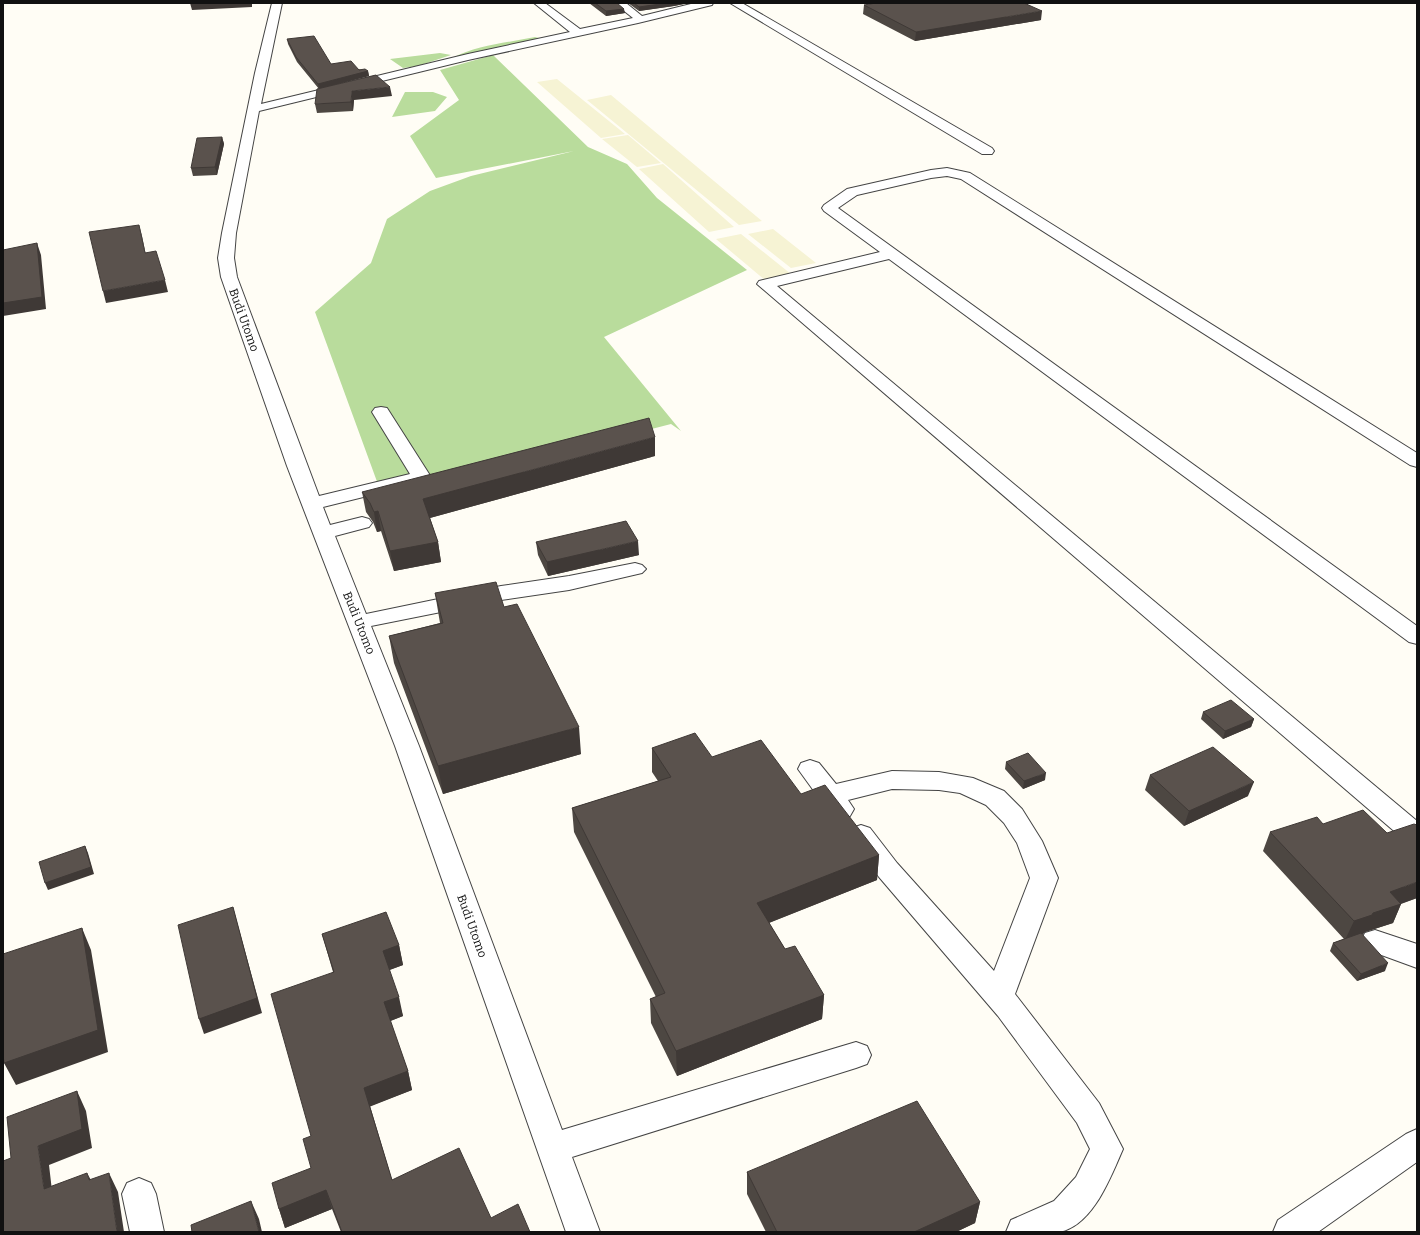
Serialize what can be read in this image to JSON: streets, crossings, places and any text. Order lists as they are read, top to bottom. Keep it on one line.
{"streets":{"street":["Budi Utomo"]}}
